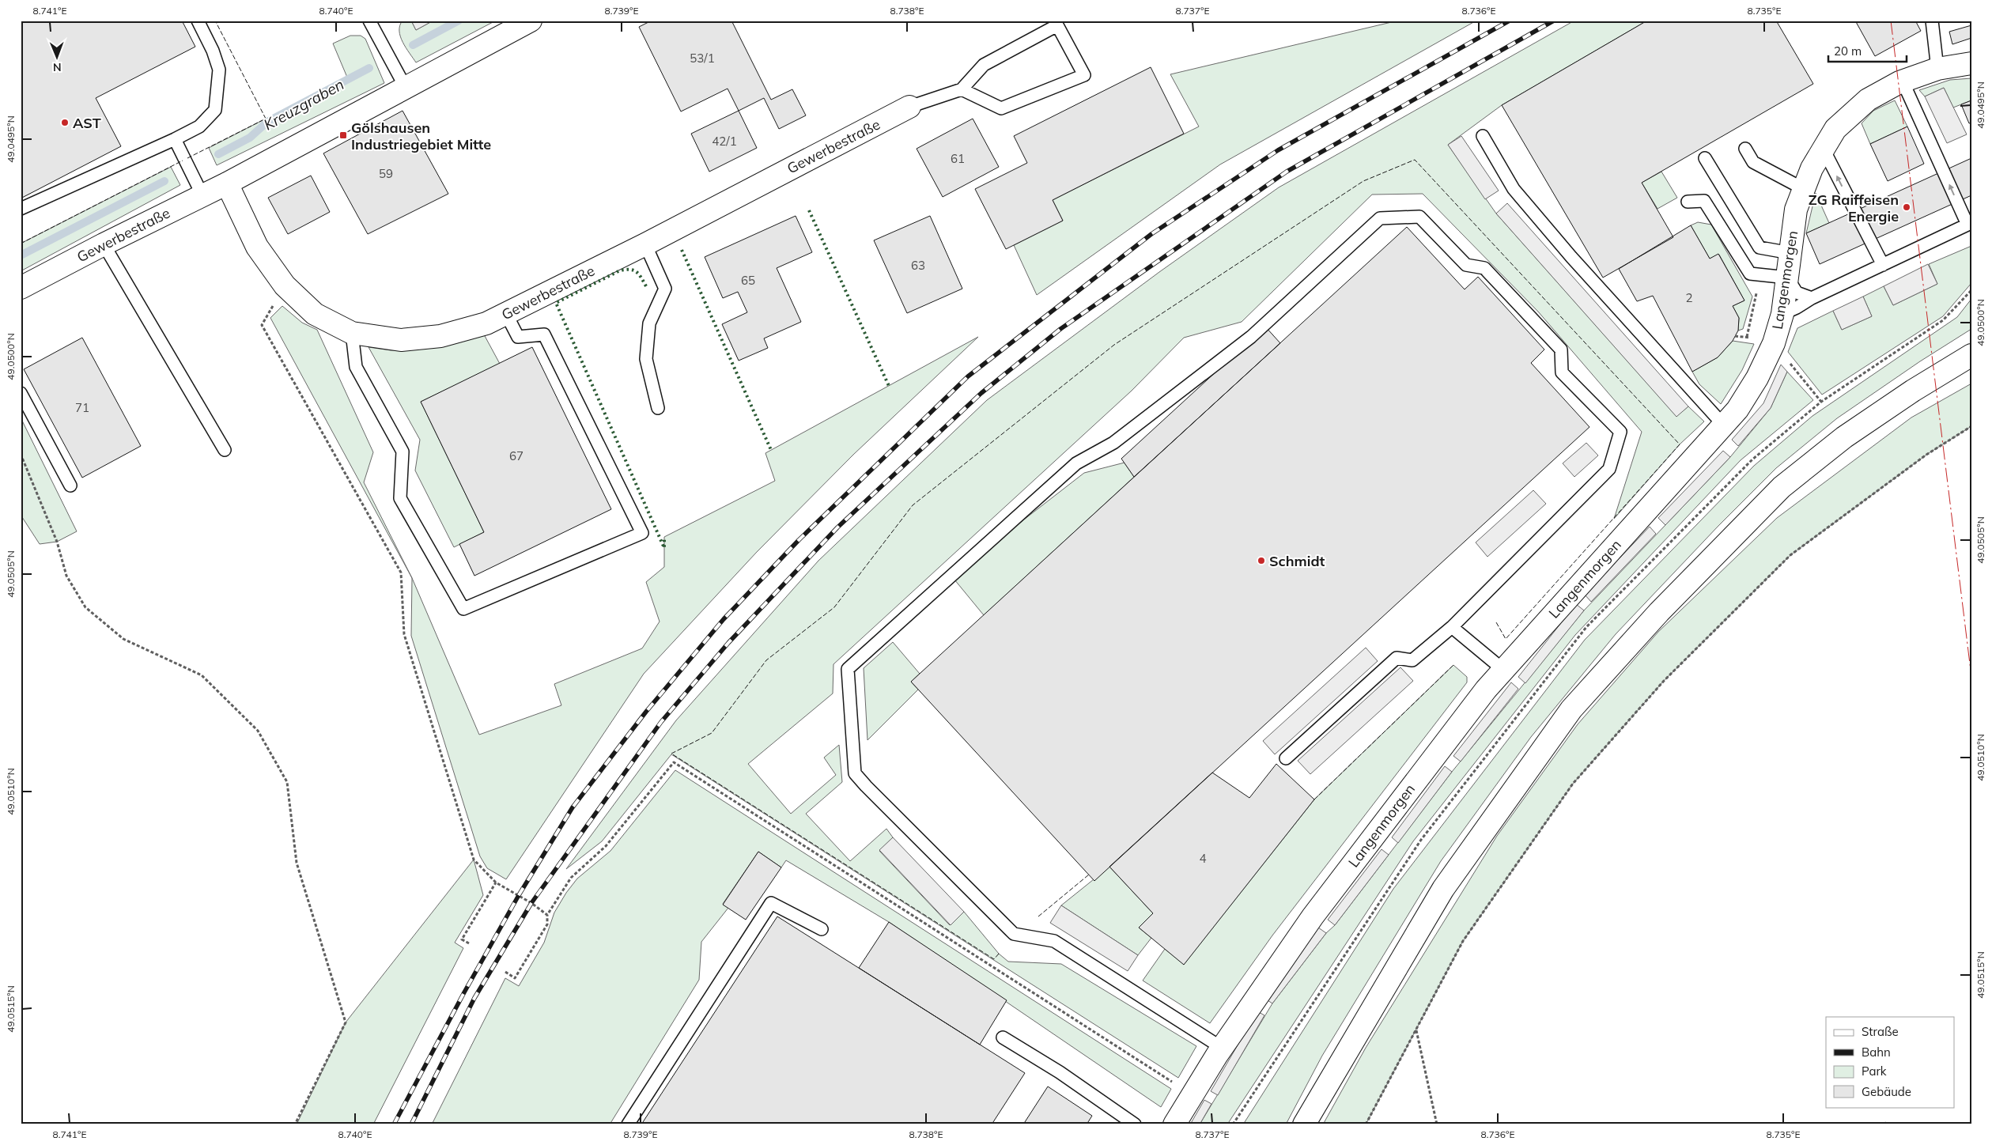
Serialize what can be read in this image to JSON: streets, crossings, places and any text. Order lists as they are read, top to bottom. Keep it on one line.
{"streets":{"street":["Gewerbestraße","Langenmorgen"]},"water":["Kreuzgraben"],"places":{"other":["AST","ZG Raiffeisen Energie","Schmidt"],"transit":["Gölshausen Industriegebiet Mitte"]},"house_numbers":["53/1","42/1","61","59","63","65","2","71","67","4"],"legend":["Straße","Bahn","Park","Gebäude"],"scale_bar":"20 m","north":"bottom","coordinates":["8.741°E","8.740°E","8.739°E","8.738°E","8.737°E","8.736°E","8.735°E","49.0495°N","49.0500°N","49.0505°N","49.0510°N","49.0515°N"]}
